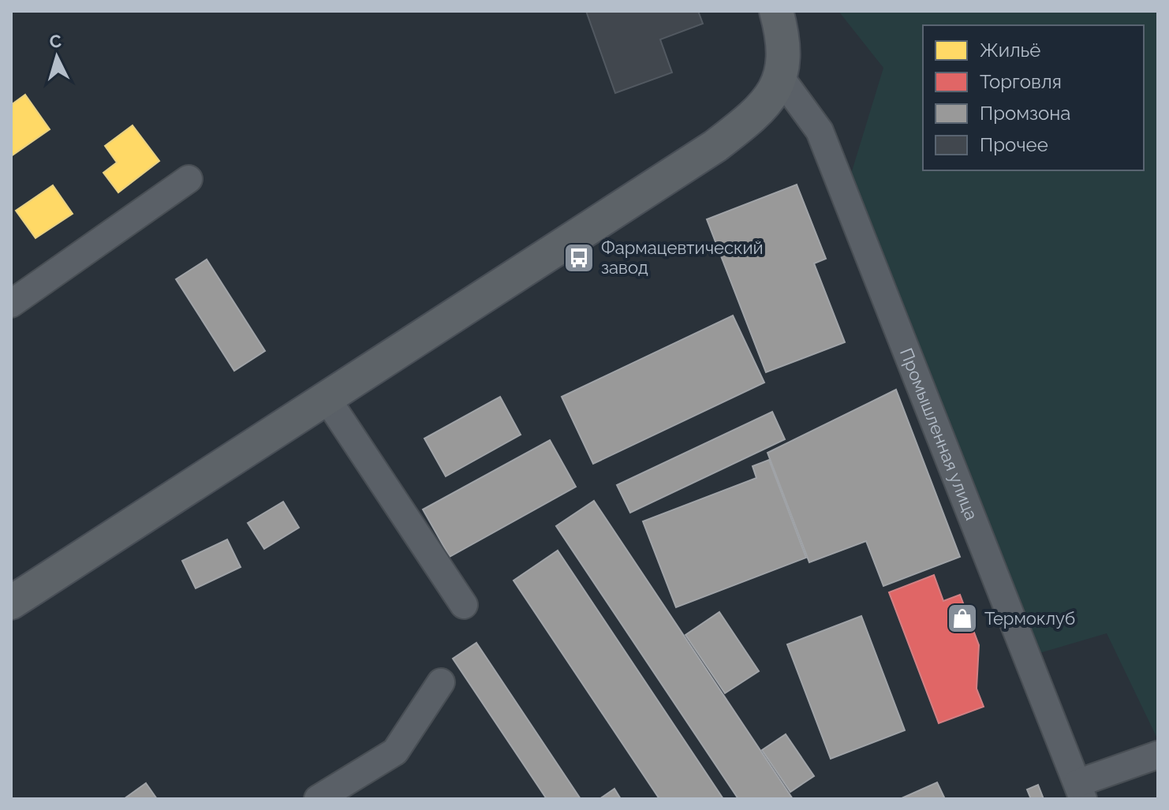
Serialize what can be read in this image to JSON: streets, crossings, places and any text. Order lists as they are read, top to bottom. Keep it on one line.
{"streets":{"street":["Промышленная улица"]},"places":{"bus stop":["Фармацевтический завод"],"shop":["Термоклуб"]},"legend":["Жильё","Торговля","Промзона","Прочее"],"north":"top"}
